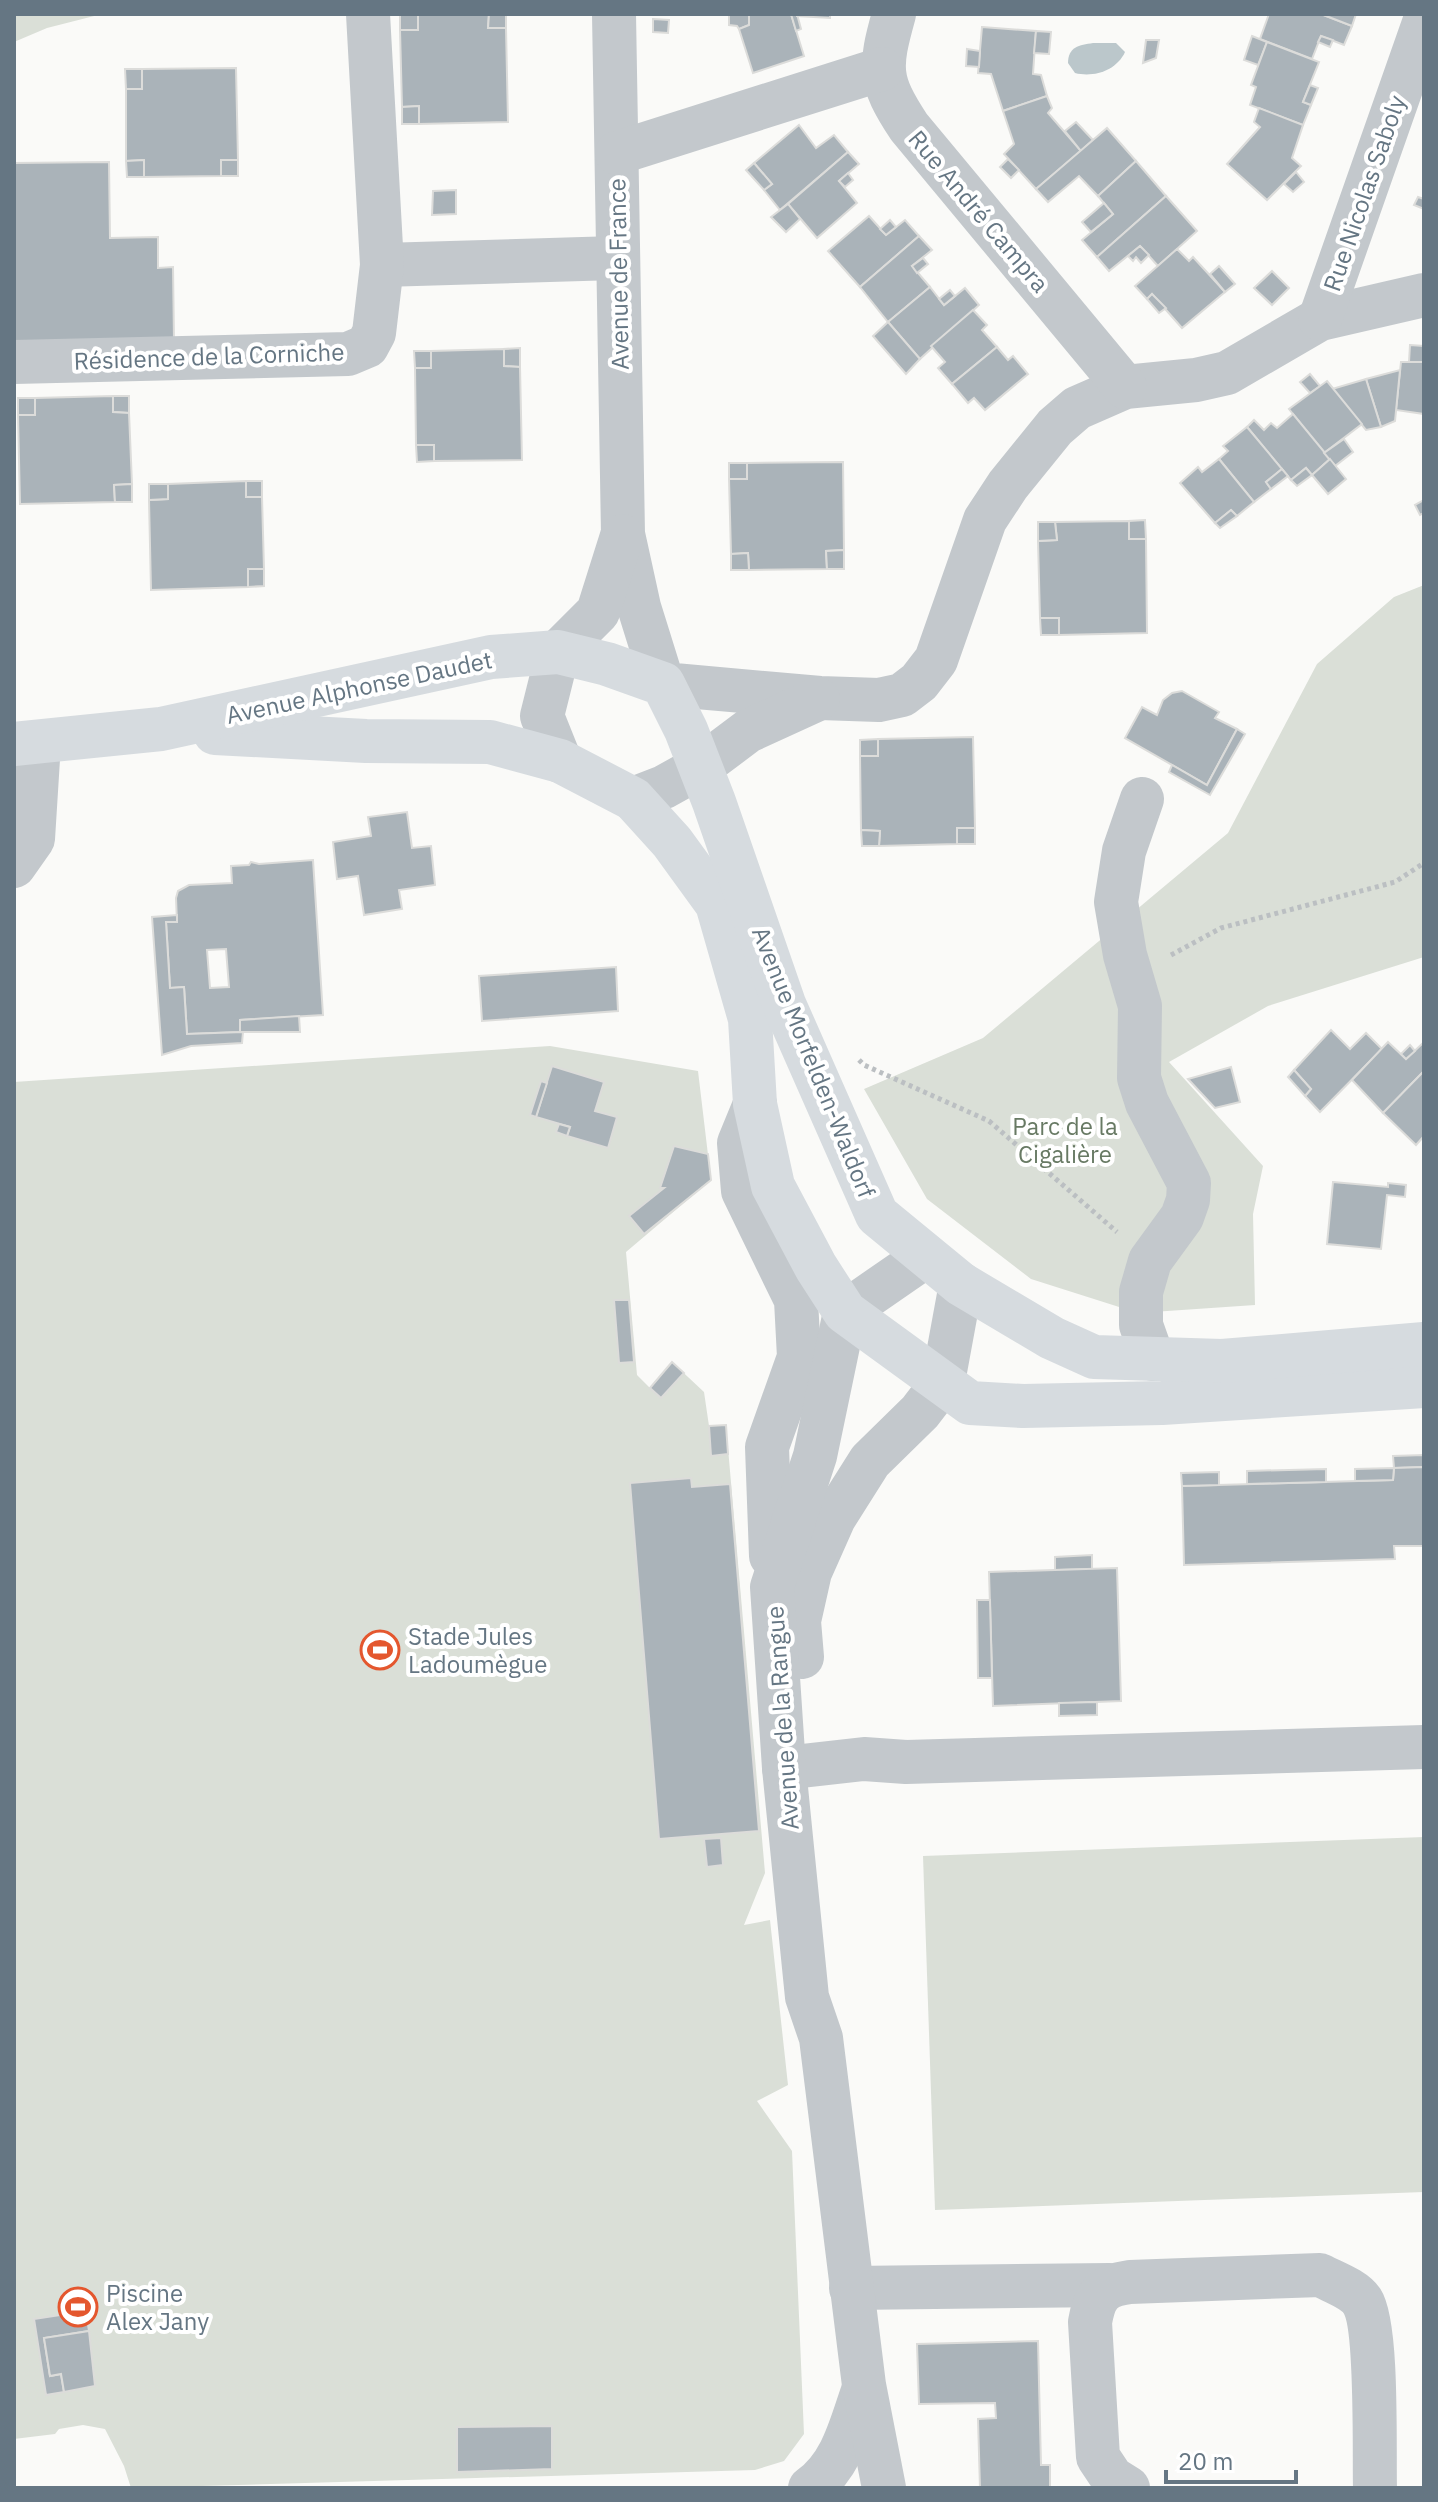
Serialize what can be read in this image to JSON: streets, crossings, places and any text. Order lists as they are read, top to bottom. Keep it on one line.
{"streets":{"main road":["Avenue Alphonse Daudet","Avenue Morfelden-Waldorf"],"street":["Rue Nicolas Saboly","Rue André Campra","Avenue de France","Résidence de la Corniche","Avenue de la Rangue"]},"crossings":[["Avenue de France","Avenue Alphonse Daudet"],["Avenue de France","Avenue Morfelden-Waldorf"],["Avenue Alphonse Daudet","Avenue Morfelden-Waldorf"],["Avenue Morfelden-Waldorf","Avenue de la Rangue"]],"parks":["Parc de la Cigalière"],"places":{"sports":["Stade Jules Ladoumègue","Piscine Alex Jany"]},"scale_bar":"20 m"}
